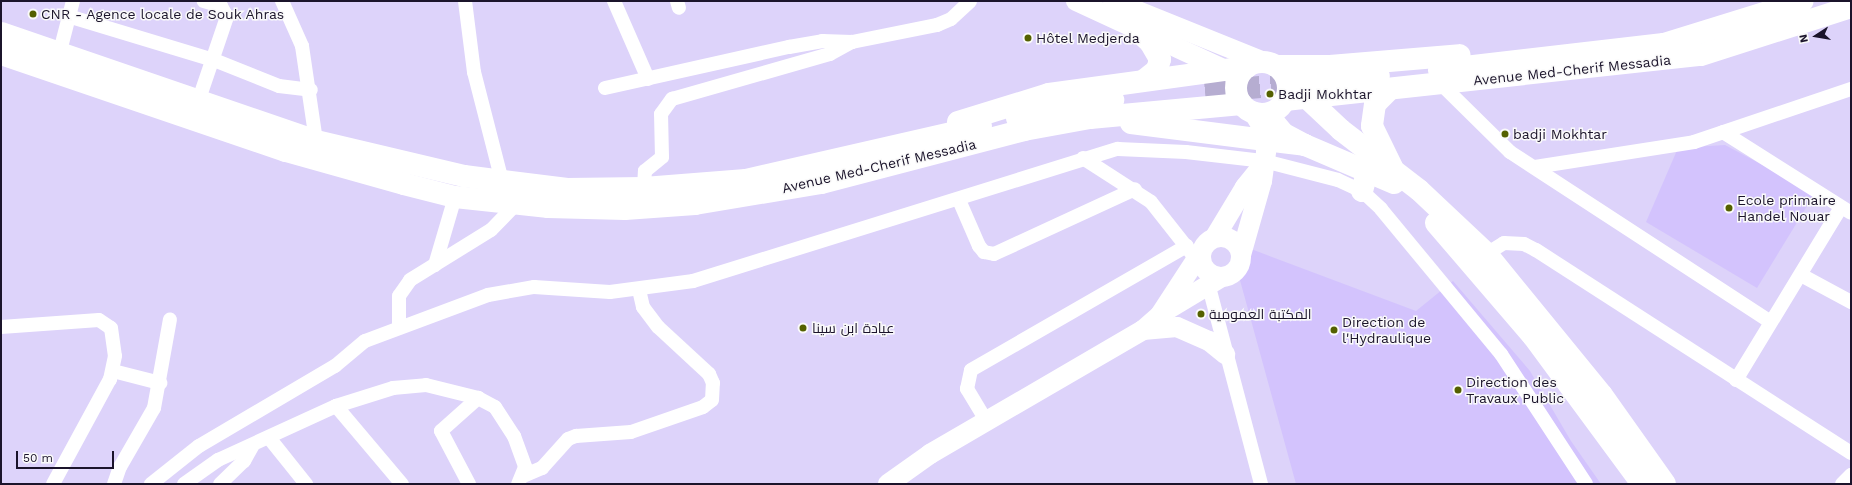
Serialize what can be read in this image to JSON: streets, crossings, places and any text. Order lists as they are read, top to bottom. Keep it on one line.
{"streets":{"main road":["Avenue Med-Cherif Messadia"]},"places":["CNR - Agence locale de Souk Ahras","Hôtel Medjerda","Badji Mokhtar","badji Mokhtar","Ecole primaire Handel Nouar","المكتبة العمومية","عيادة ابن سينا","Direction de l'Hydraulique","Direction des Travaux Public"],"scale_bar":"50 m","north":"left"}
